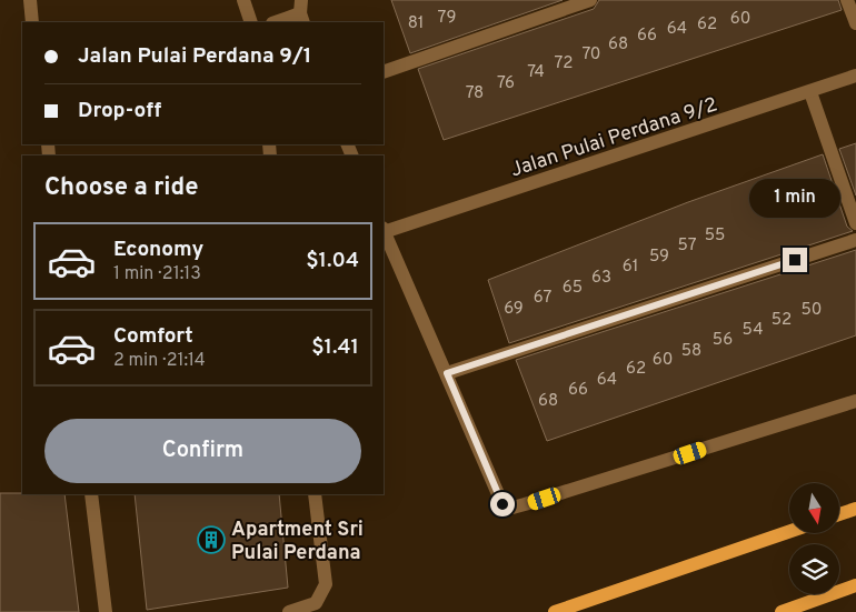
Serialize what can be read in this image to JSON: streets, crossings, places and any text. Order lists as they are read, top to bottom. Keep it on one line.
{"streets":{"street":["Jalan Pulai Perdana 9/2"]},"places":{"building":["Apartment Sri Pulai Perdana"]},"house_numbers":["79","60","81","62","64","66","68","70","72","74","76","78","55","57","59","61","63","65","67","69","50","52","54","56","58","60","62","64","66","68"],"north":"bottom","page":{"banner":["Jalan Pulai Perdana 9/1","Drop-off"],"heading":"Choose a ride","bubble":"1 min","list":[{"name":"Economy","note":"1 min · 21:13","value":"$1.04"},{"name":"Comfort","note":"2 min · 21:14","value":"$1.41"}],"buttons":"Confirm"}}
